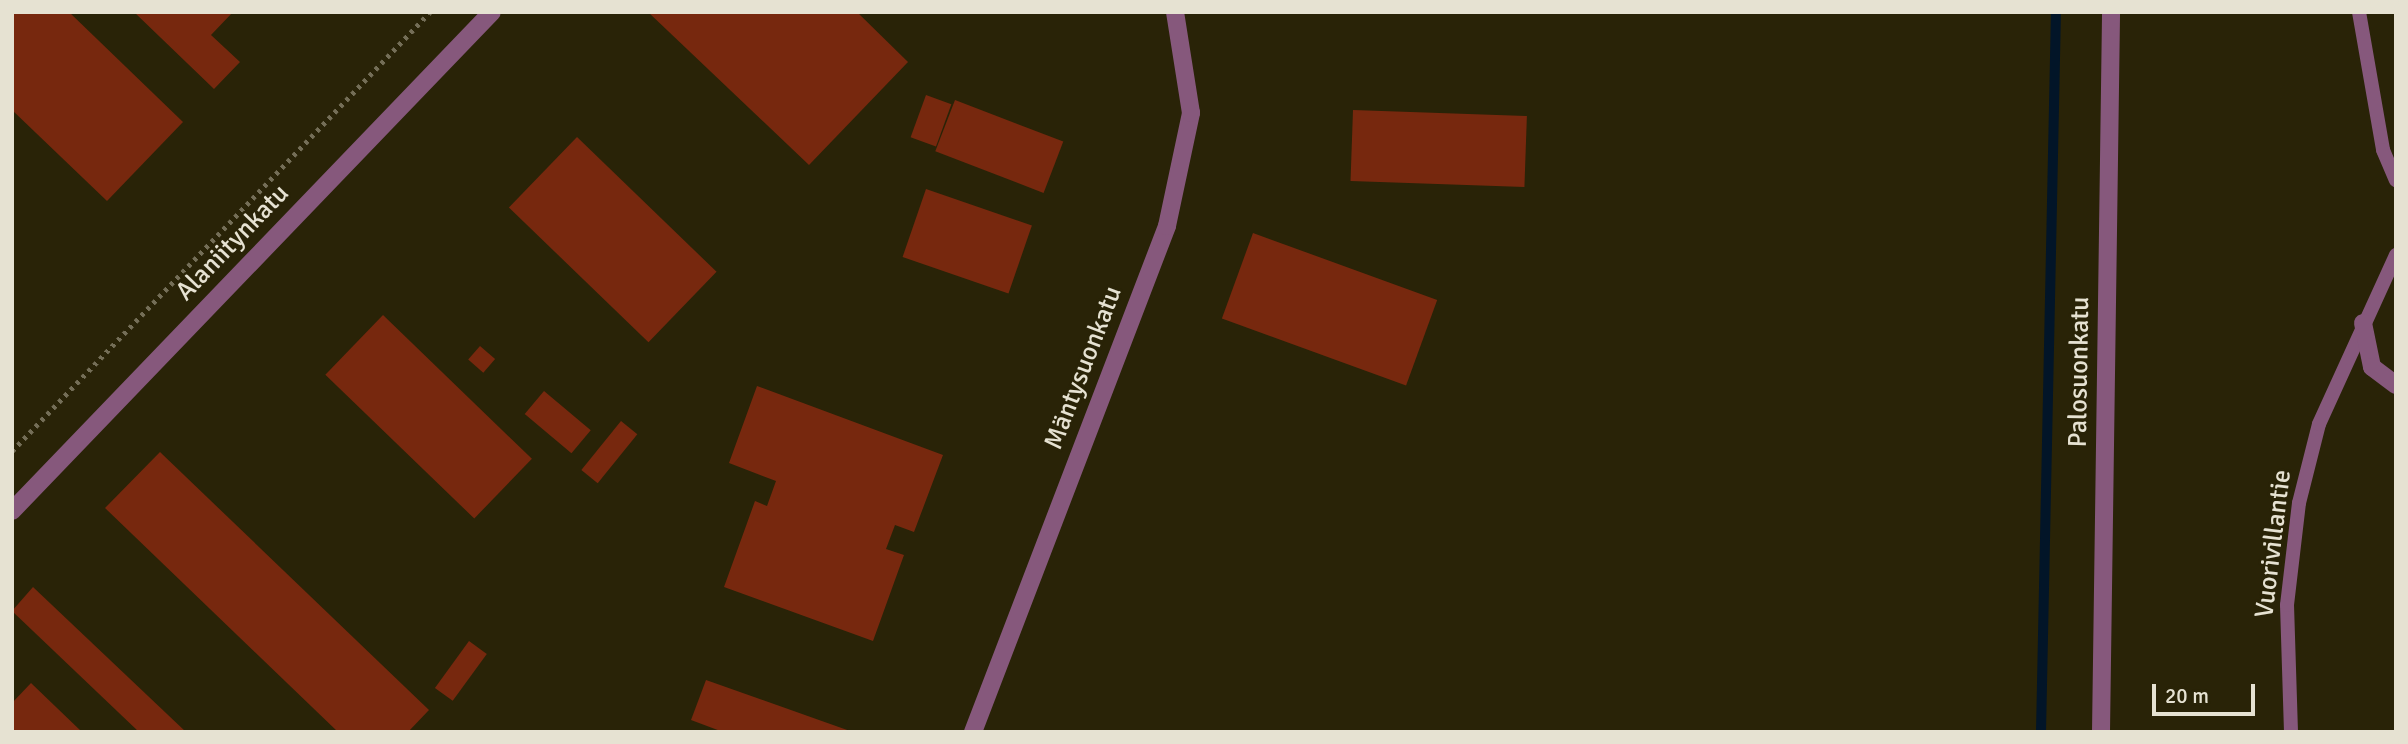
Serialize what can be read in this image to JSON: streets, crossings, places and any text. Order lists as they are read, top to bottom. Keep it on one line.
{"streets":{"street":["Alaniitynkatu","Mäntysuonkatu","Palosuonkatu"],"lane":["Vuorivillantie"]},"scale_bar":"20 m"}
